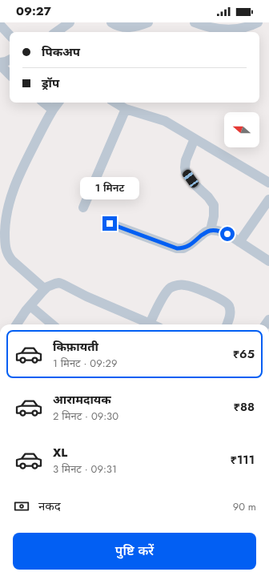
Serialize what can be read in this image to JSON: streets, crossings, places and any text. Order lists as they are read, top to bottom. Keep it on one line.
{"north":"left","page":{"status":"09:27","banner":["पिकअप","ड्रॉप"],"bubble":"1 मिनट","list":[{"name":"किफ़ायती","note":"1 मिनट · 09:29","value":"₹65"},{"name":"आरामदायक","note":"2 मिनट · 09:30","value":"₹88"},{"name":"XL","note":"3 मिनट · 09:31","value":"₹111"}],"pay":["नकद","90 m"],"buttons":"पुष्टि करें"}}
